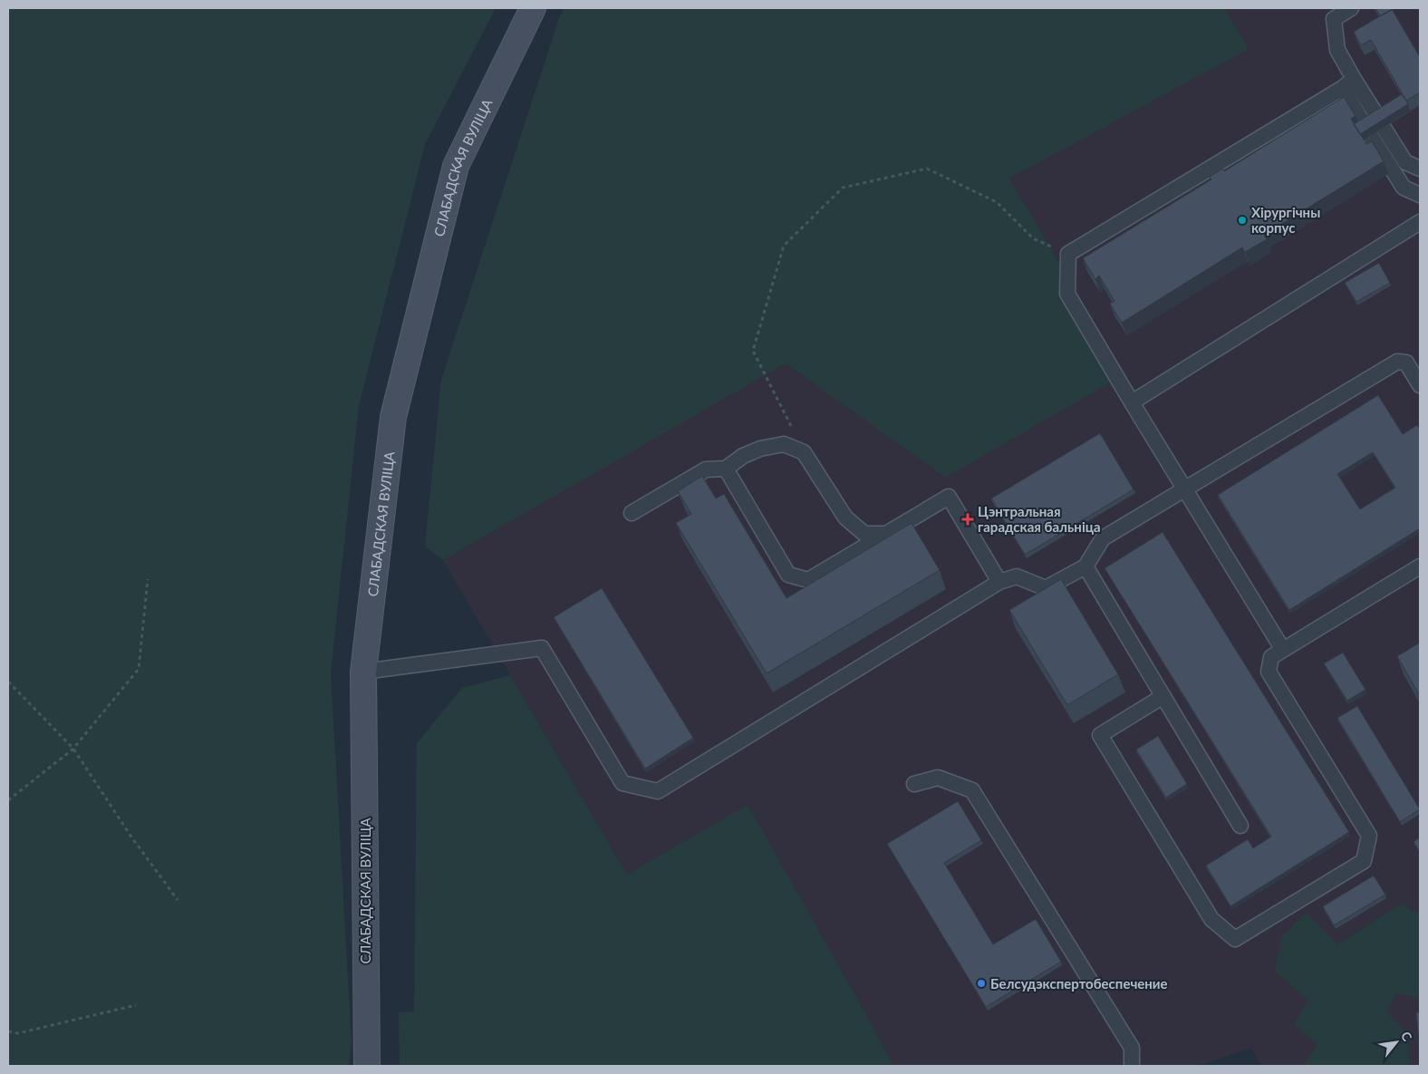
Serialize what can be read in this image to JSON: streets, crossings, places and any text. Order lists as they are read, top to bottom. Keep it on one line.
{"streets":{"street":["СЛАБАДСКАЯ ВУЛІЦА"]},"places":{"other":["Хірургічны корпус","Белсудэкспертобеспечение"],"health":["Цэнтральная гарадская бальніца"]},"north":"top right"}
